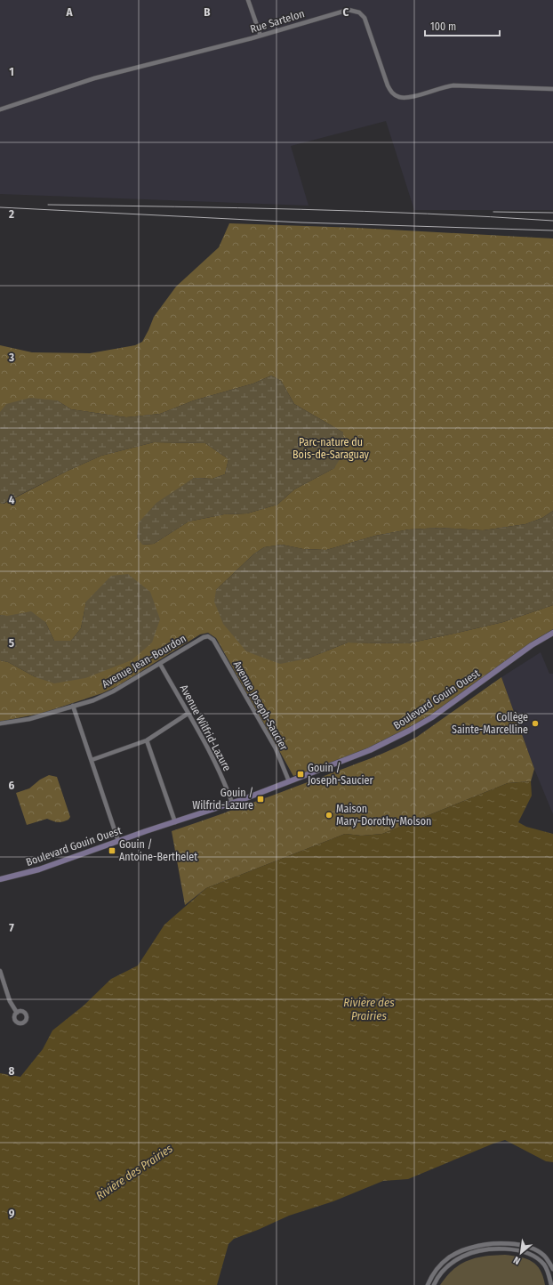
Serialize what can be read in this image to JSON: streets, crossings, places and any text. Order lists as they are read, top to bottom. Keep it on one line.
{"streets":{"street":["Rue Sartelon","Avenue Jean-Bourdon","Boulevard Gouin Ouest","Avenue Joseph-Saucier","Avenue Wilfrid-Lazure"]},"crossings":[["Avenue Jean-Bourdon","Avenue Joseph-Saucier"],["Avenue Jean-Bourdon","Avenue Wilfrid-Lazure"],["Boulevard Gouin Ouest","Avenue Joseph-Saucier"],["Boulevard Gouin Ouest","Avenue Wilfrid-Lazure"]],"water":["Rivière des Prairies"],"parks":["Parc-nature du Bois-de-Saraguay"],"places":{"other":["Collège Sainte-Marcelline","Maison Mary-Dorothy-Molson"],"transit":["Gouin / Joseph-Saucier","Gouin / Wilfrid-Lazure","Gouin / Antoine-Berthelet"]},"scale_bar":"100 m","north":"bottom left","grid":{"columns":["A","B","C"],"rows":["1","2","3","4","5","6","7","8","9"]}}
